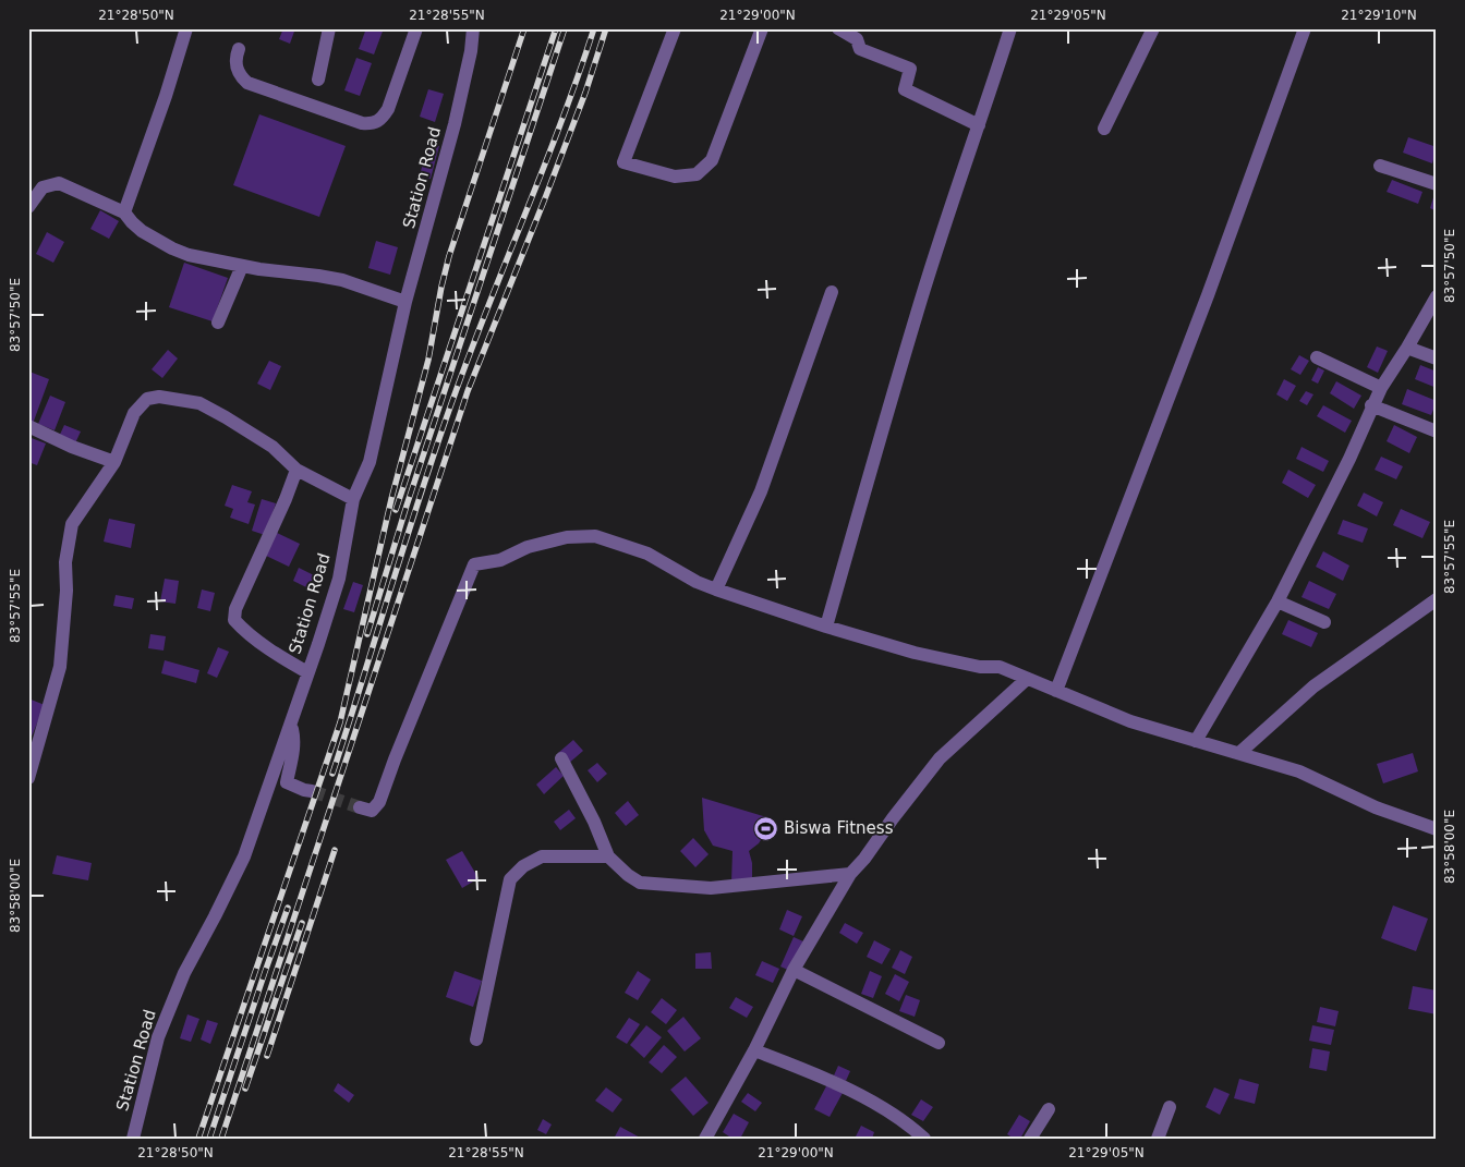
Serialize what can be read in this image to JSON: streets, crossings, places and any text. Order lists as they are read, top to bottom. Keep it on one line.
{"streets":{"street":["Station Road"]},"places":{"sports":["Biswa Fitness"]},"coordinates":["21°28'50\"N","21°28'55\"N","21°29'00\"N","21°29'05\"N","21°29'10\"N","83°57'50\"E","83°57'55\"E","83°58'00\"E"]}
